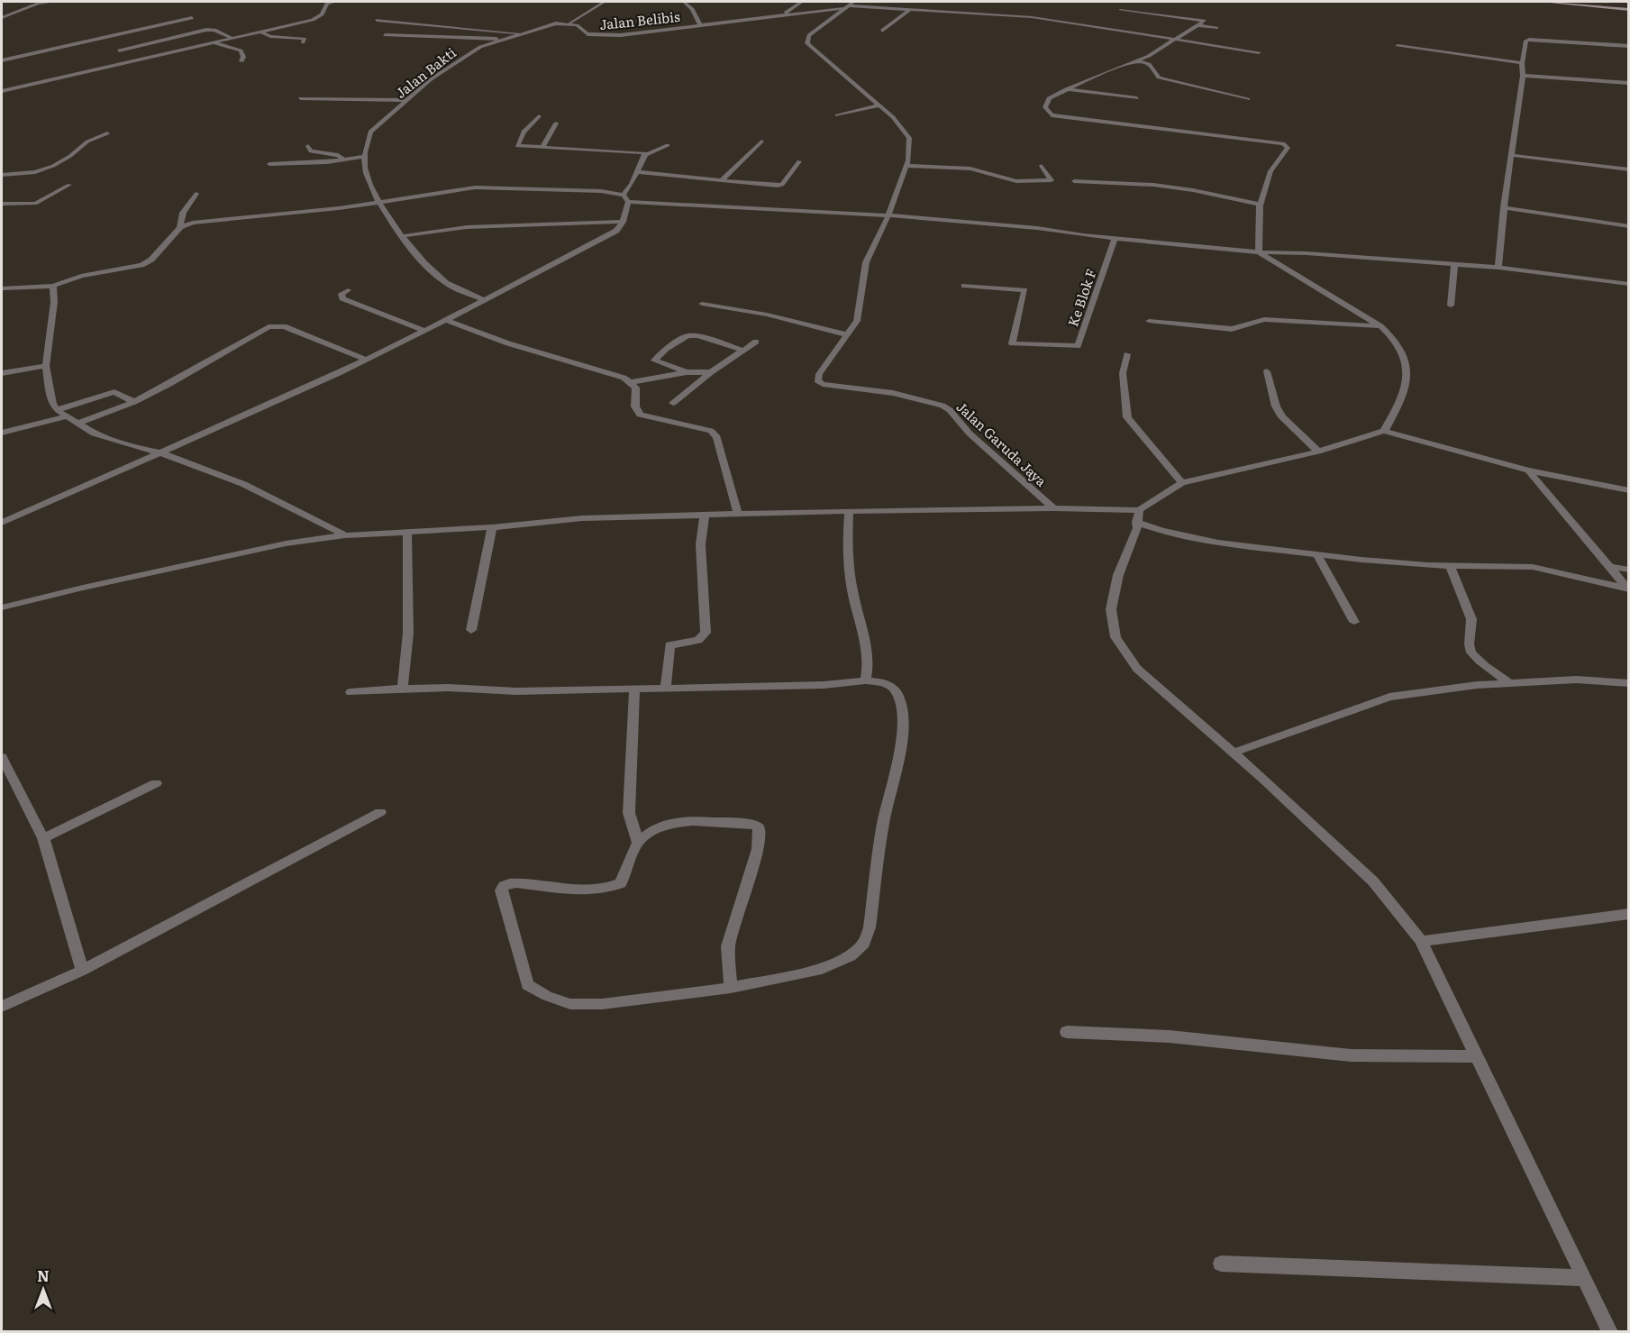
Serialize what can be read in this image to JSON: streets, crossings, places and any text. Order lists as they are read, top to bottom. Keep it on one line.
{"streets":{"street":["Jalan Belibis","Jalan Bakti","Ke Blok F","Jalan Garuda Jaya"]},"crossings":[["Jalan Belibis","Jalan Bakti"],["Jalan Belibis","Jalan Garuda Jaya"]],"north":"top"}
